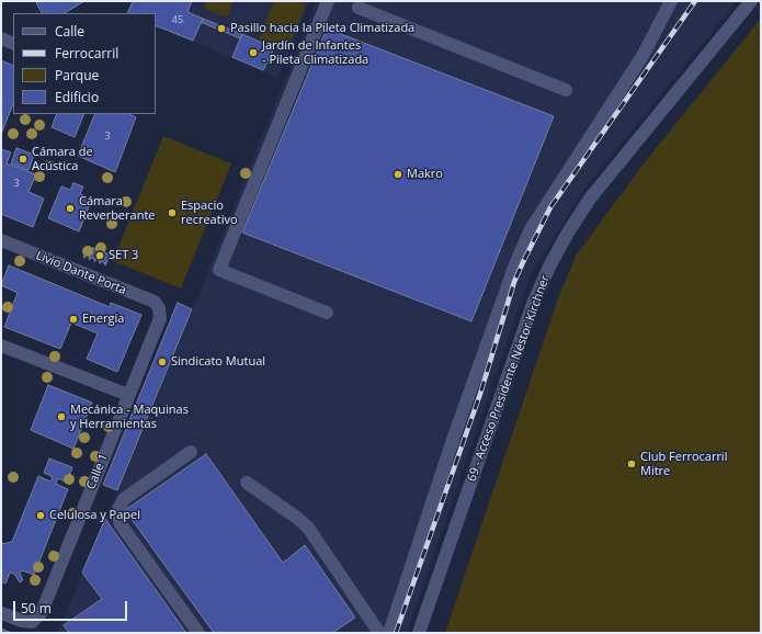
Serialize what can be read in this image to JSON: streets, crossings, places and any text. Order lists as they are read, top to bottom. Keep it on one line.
{"streets":{"street":["Livio Dante Porta","69 - Acceso Presidente Néstor Kirchner","Calle 1"]},"crossings":[["Livio Dante Porta","Calle 1"]],"places":["Pasillo hacia la Pileta Climatizada","Jardín de Infantes - Pileta Climatizada","Cámara de Acústica","Makro","Cámara Reverberante","Espacio recreativo","SET 3","Energía","Sindicato Mutual","Mecánica - Maquinas y Herramientas","Club Ferrocarril Mitre","Celulosa y Papel"],"house_numbers":["45","3","3"],"legend":["Calle","Ferrocarril","Parque","Edificio"],"scale_bar":"50 m"}
